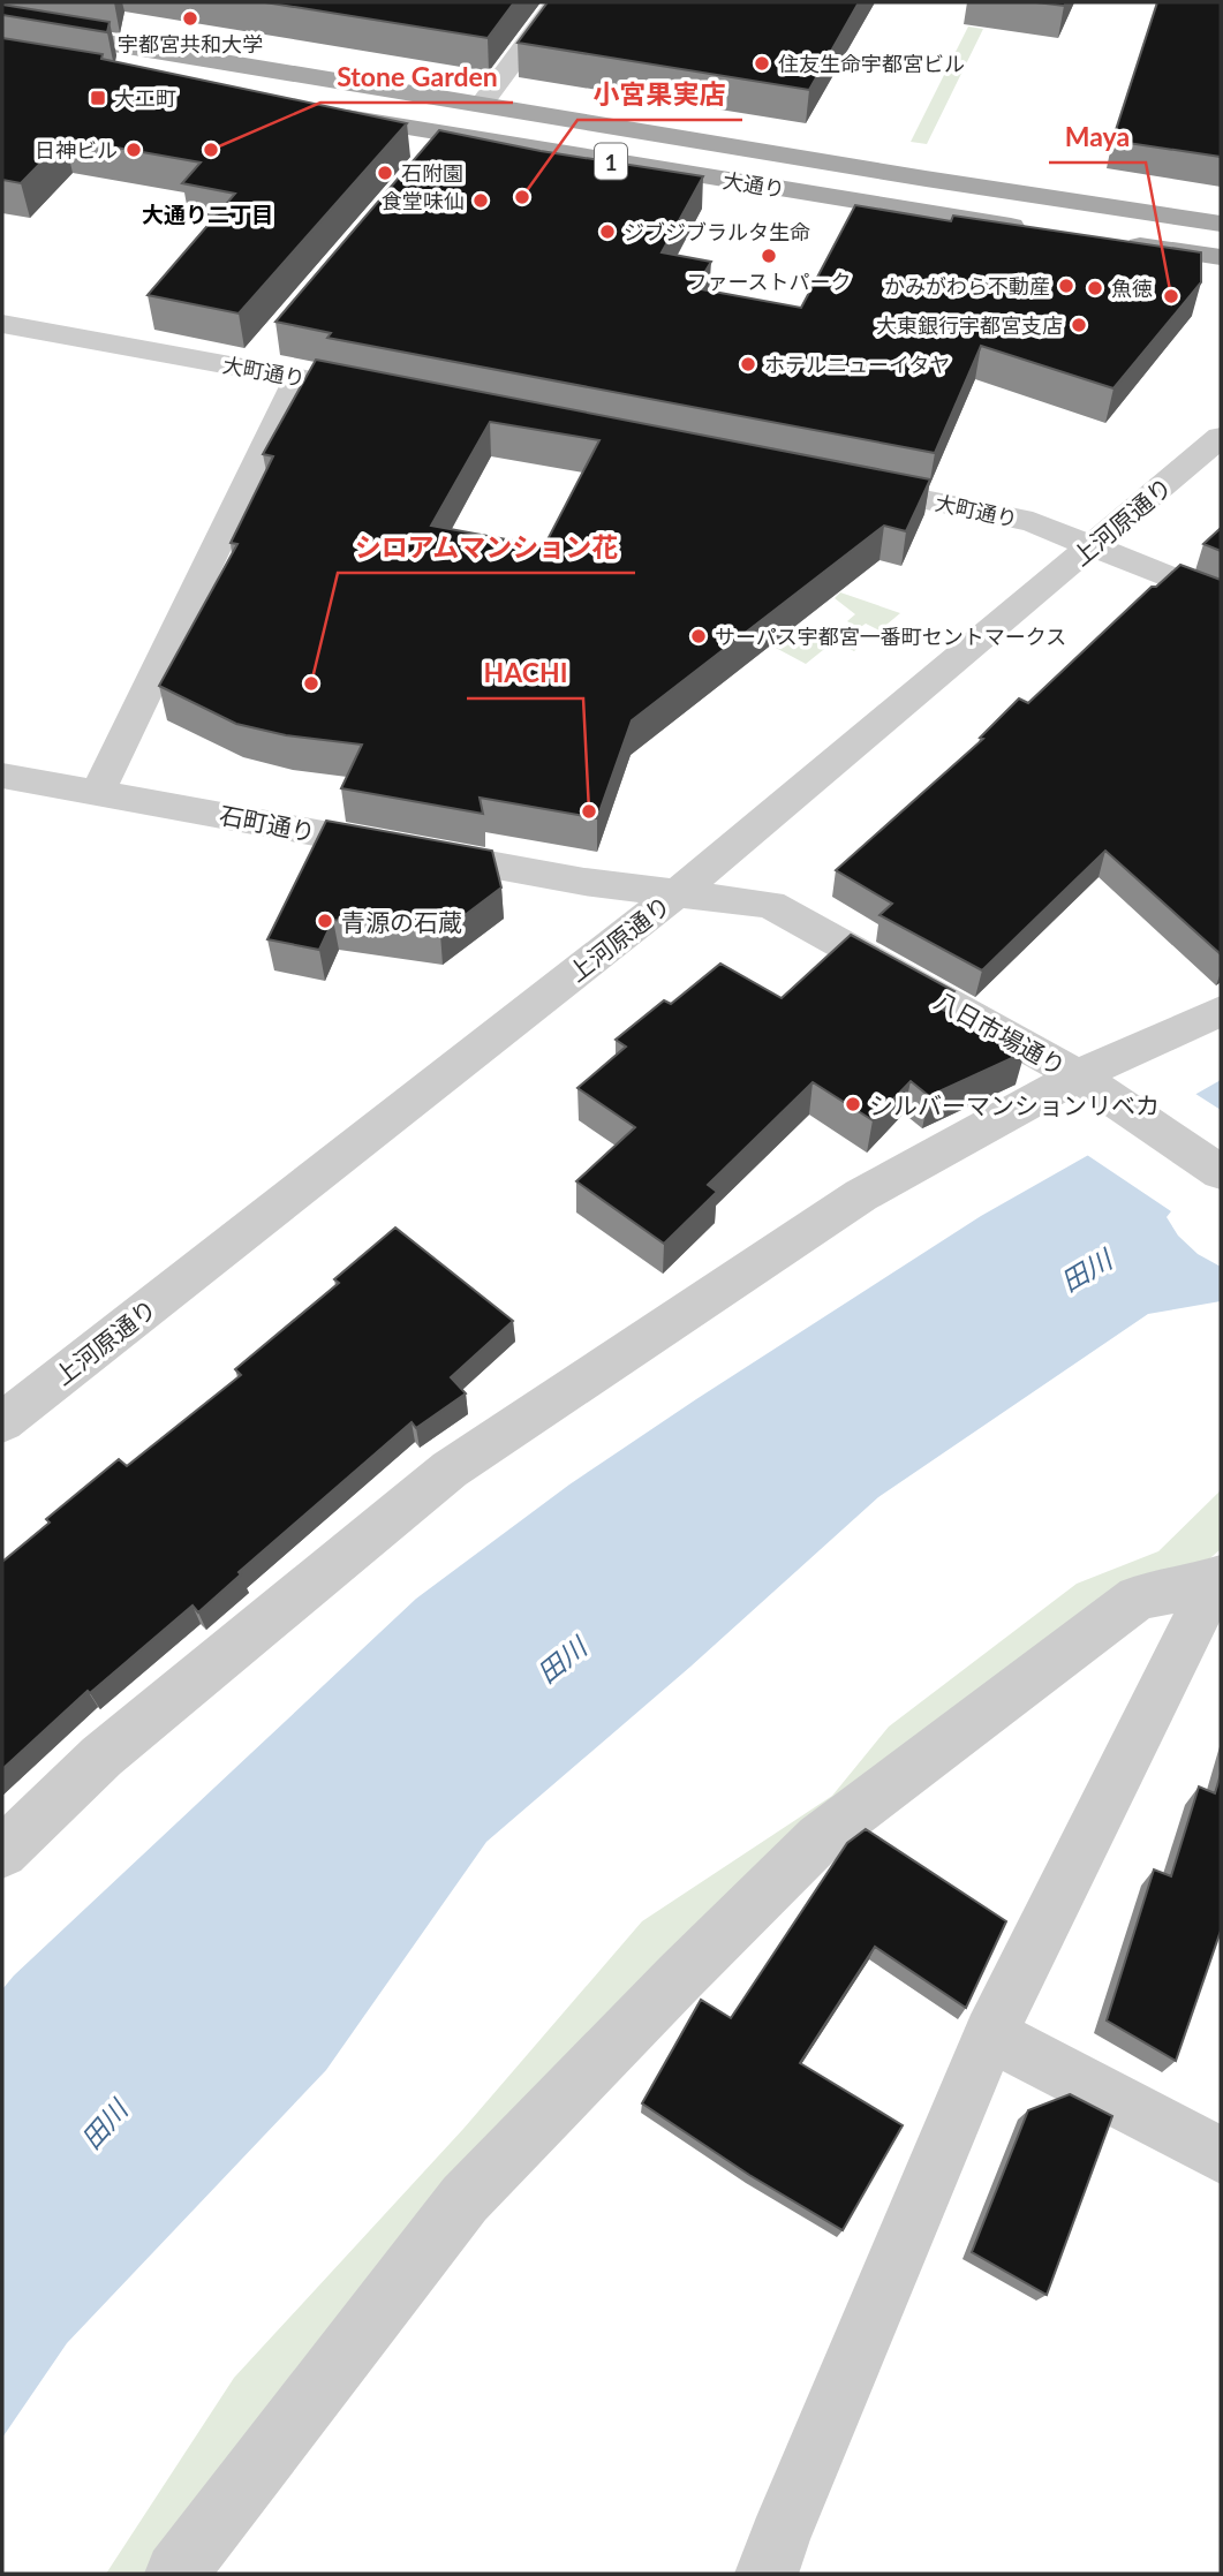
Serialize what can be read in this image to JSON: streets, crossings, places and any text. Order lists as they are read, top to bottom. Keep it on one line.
{"streets":{"main road":["1","大通り"],"street":["大町通り","上河原通り","石町通り","八日市場通り"]},"crossings":[["大町通り","上河原通り"],["上河原通り","石町通り"],["上河原通り","八日市場通り"],["石町通り","八日市場通り"]],"districts":["大通り二丁目"],"water":["田川"],"places":{"other":["宇都宮共和大学","住友生命宇都宮ビル","日神ビル","Stone Garden","石附園","小宮果実店","食堂味仙","ジブジブラルタ生命","ファーストパーク","かみがわら不動産","魚徳","Maya","大東銀行宇都宮支店","ホテルニューイタヤ","サーパス宇都宮一番町セントマークス","シロアムマンション花","HACHI","青源の石蔵","シルバーマンションリベカ"],"transit":["大工町"]}}
